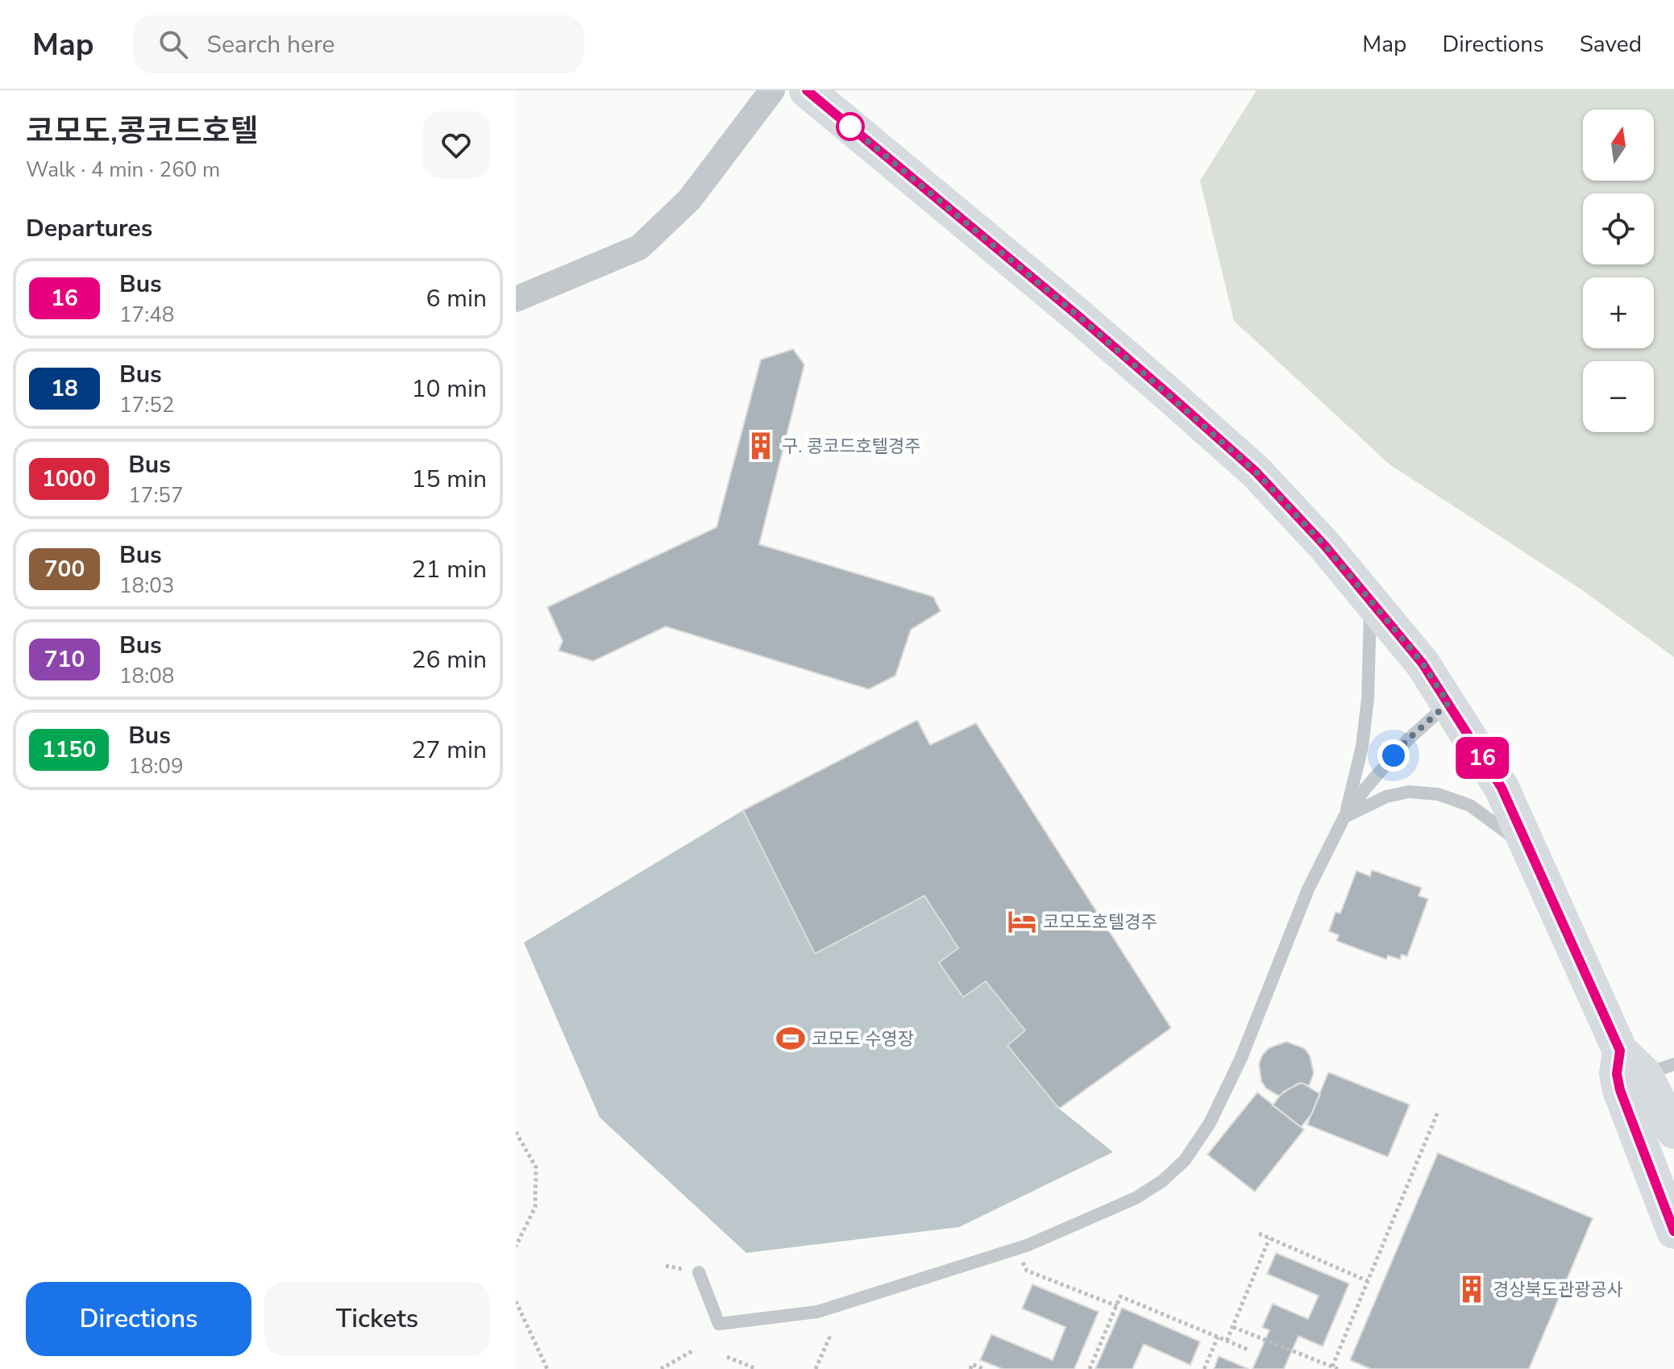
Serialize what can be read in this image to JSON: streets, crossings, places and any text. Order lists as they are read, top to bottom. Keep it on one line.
{"places":{"building":["구. 콩코드호텔경주","경상북도관광공사"],"hotel":["코모도호텔경주"],"sports":["코모도 수영장"]},"lines":["bus line 16"],"north":"top","page":{"header":"Map","search":"Search here","nav":["Map","Directions","Saved"],"heading":[["코모도,콩코드호텔","Walk · 4 min · 260 m"],"Departures"],"on_map":"16","map_buttons":["+","−"],"list":[{"mark":"16","name":"Bus","note":"17:48","value":"6 min"},{"mark":"18","name":"Bus","note":"17:52","value":"10 min"},{"mark":"1000","name":"Bus","note":"17:57","value":"15 min"},{"mark":"700","name":"Bus","note":"18:03","value":"21 min"},{"mark":"710","name":"Bus","note":"18:08","value":"26 min"},{"mark":"1150","name":"Bus","note":"18:09","value":"27 min"}],"buttons":["Directions","Tickets"]}}
